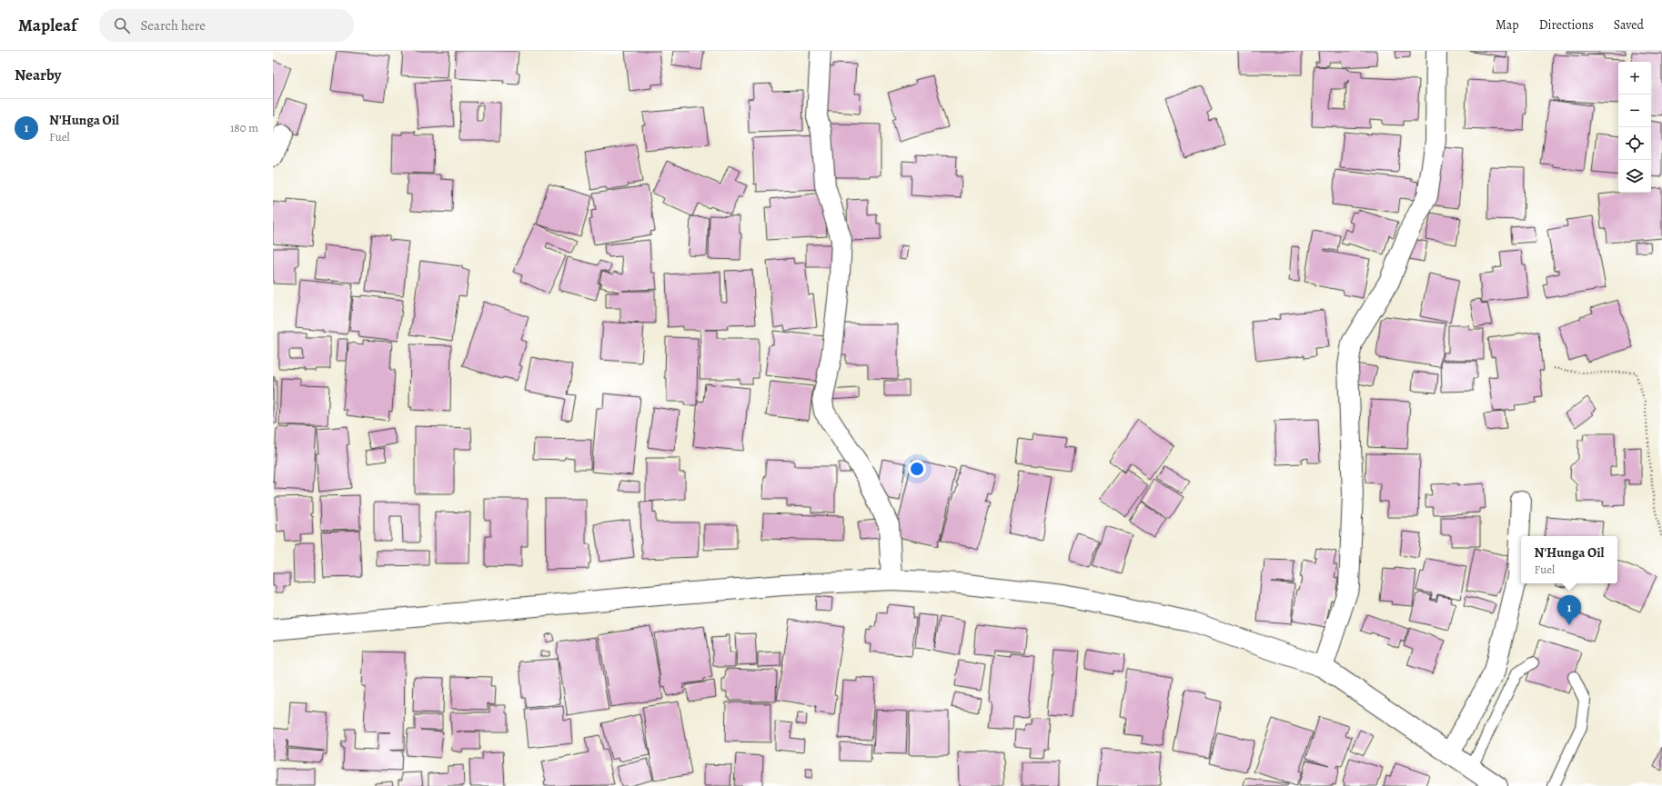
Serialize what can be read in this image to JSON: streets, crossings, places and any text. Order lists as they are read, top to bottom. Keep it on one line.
{"page":{"header":"Mapleaf","search":"Search here","nav":["Map","Directions","Saved"],"heading":"Nearby","map_buttons":["+","−"],"list":[{"mark":"1","name":"N'Hunga Oil","note":"Fuel","value":"180 m"}],"popup":["N'Hunga Oil","Fuel"],"pins":"1"}}
